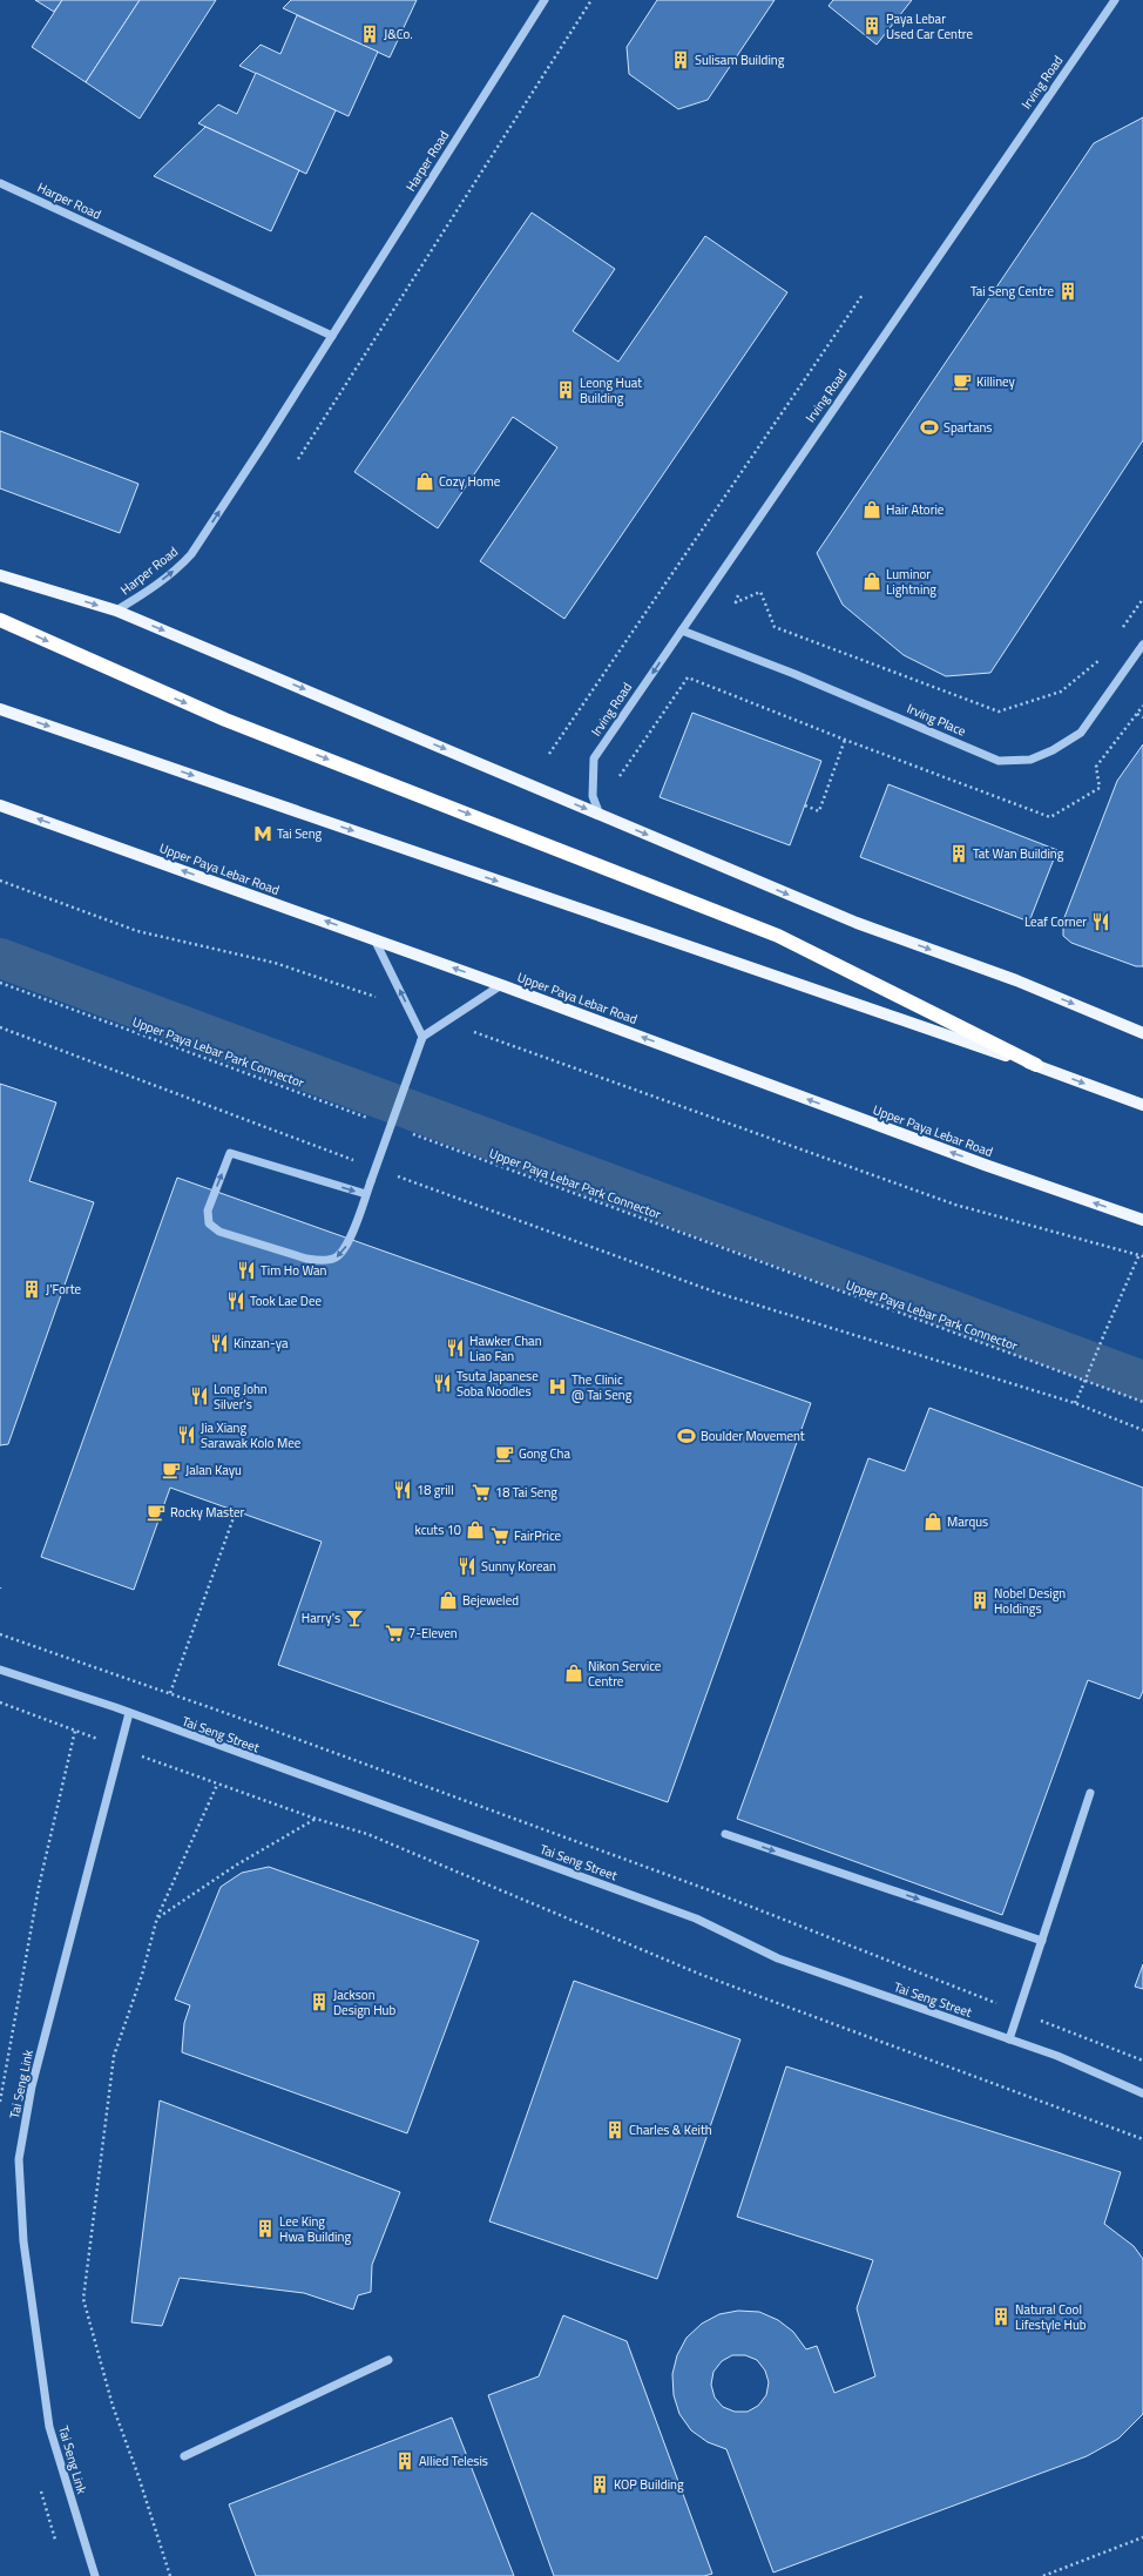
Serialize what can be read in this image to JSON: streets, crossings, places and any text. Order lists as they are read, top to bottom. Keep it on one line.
{"streets":{"main road":["Upper Paya Lebar Road"],"street":["Irving Road","Harper Road","Irving Place","Tai Seng Street","Tai Seng Link"],"path":["Upper Paya Lebar Park Connector"]},"crossings":[["Irving Road","Irving Place"],["Tai Seng Street","Tai Seng Link"]],"places":{"building":["Paya Lebar Used Car Centre","J&Co.","Sulisam Building","Tai Seng Centre","Leong Huat Building","Tat Wan Building","J'Forte","Nobel Design Holdings","Jackson Design Hub","Charles & Keith","Lee King Hwa Building","Natural Cool Lifestyle Hub","Allied Telesis","KOP Building"],"cafe":["Killiney","Gong Cha","Jalan Kayu","Rocky Master"],"sports":["Spartans","Boulder Movement"],"shop":["Cozy Home","Hair Atorie","Luminor Lightning","Marqus","kcuts 10","Bejeweled","Nikon Service Centre"],"metro station":["Tai Seng"],"restaurant":["Leaf Corner","Tim Ho Wan","Took Lae Dee","Kinzan-ya","Hawker Chan Liao Fan","Tsuta Japanese Soba Noodles","Long John Silver's","Jia Xiang Sarawak Kolo Mee","18 grill","Sunny Korean"],"hospital":["The Clinic @ Tai Seng"],"supermarket":["18 Tai Seng","FairPrice","7-Eleven"],"bar":["Harry's"]}}
